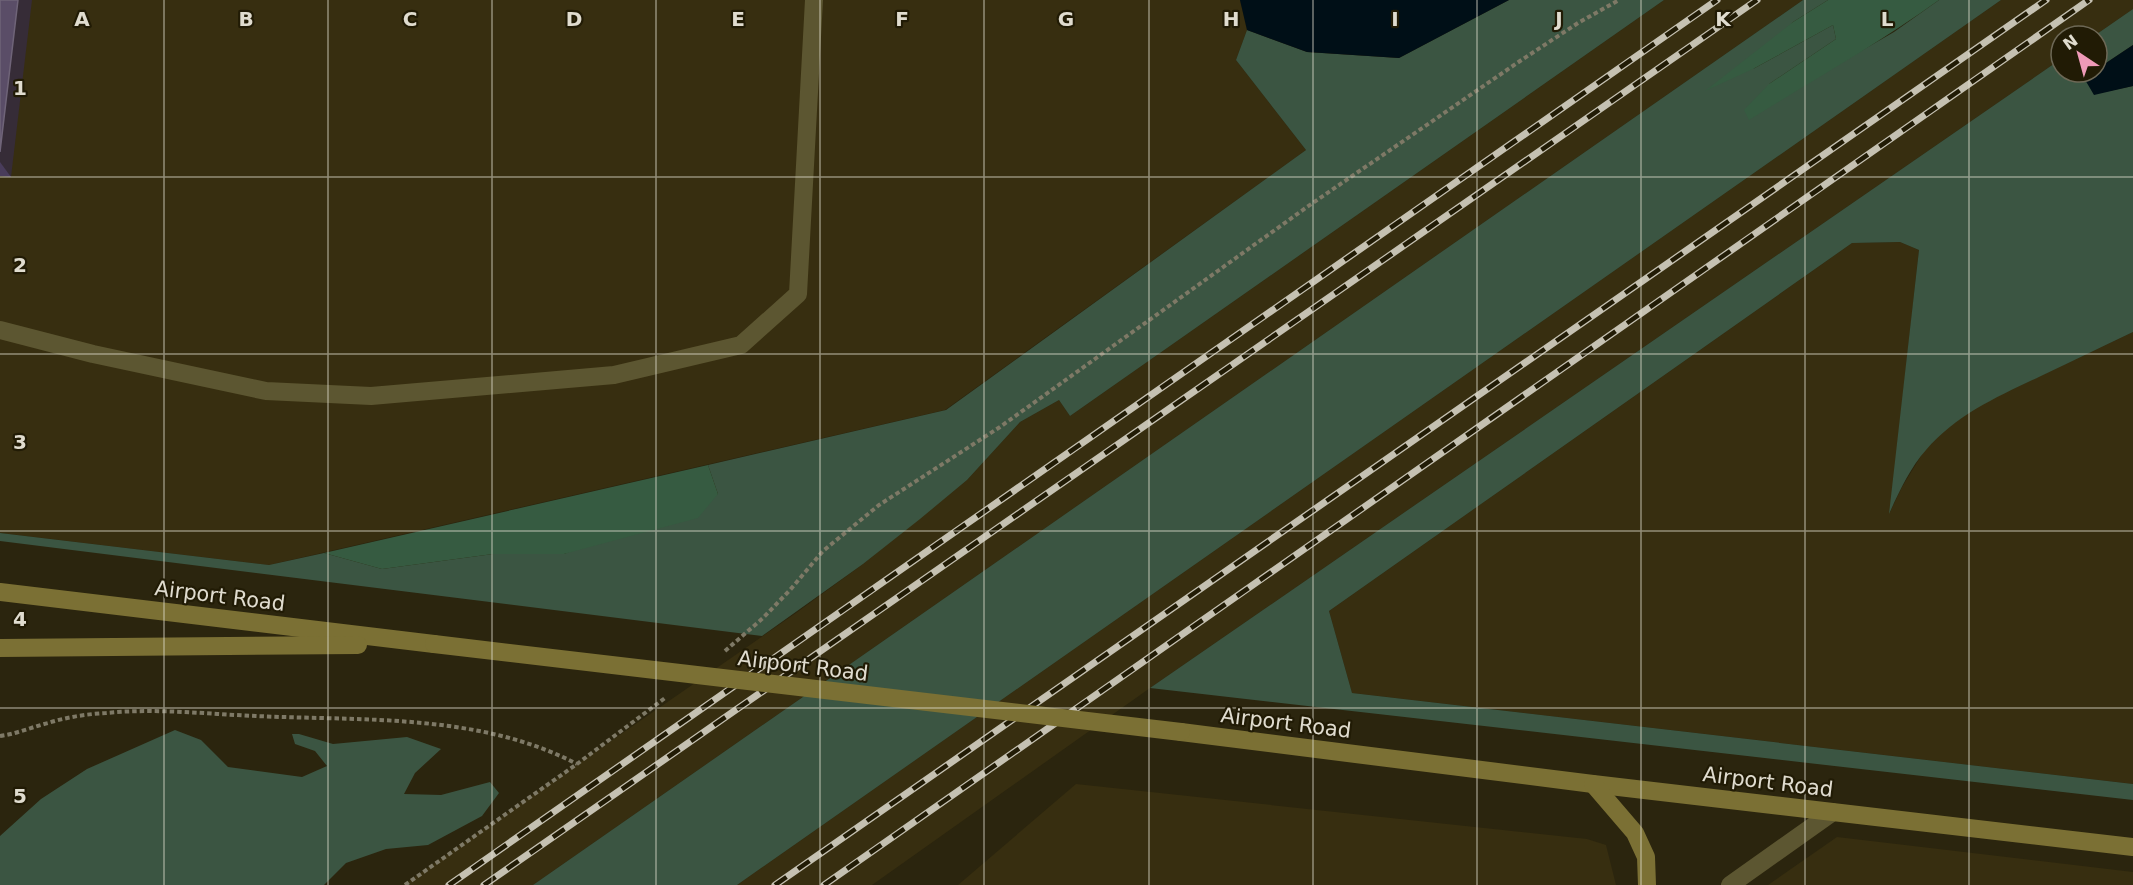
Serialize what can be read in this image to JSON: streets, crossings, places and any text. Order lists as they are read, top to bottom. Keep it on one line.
{"streets":{"main road":["Airport Road"]},"north":"top left","grid":{"columns":["A","B","C","D","E","F","G","H","I","J","K","L"],"rows":["1","2","3","4","5"]}}
